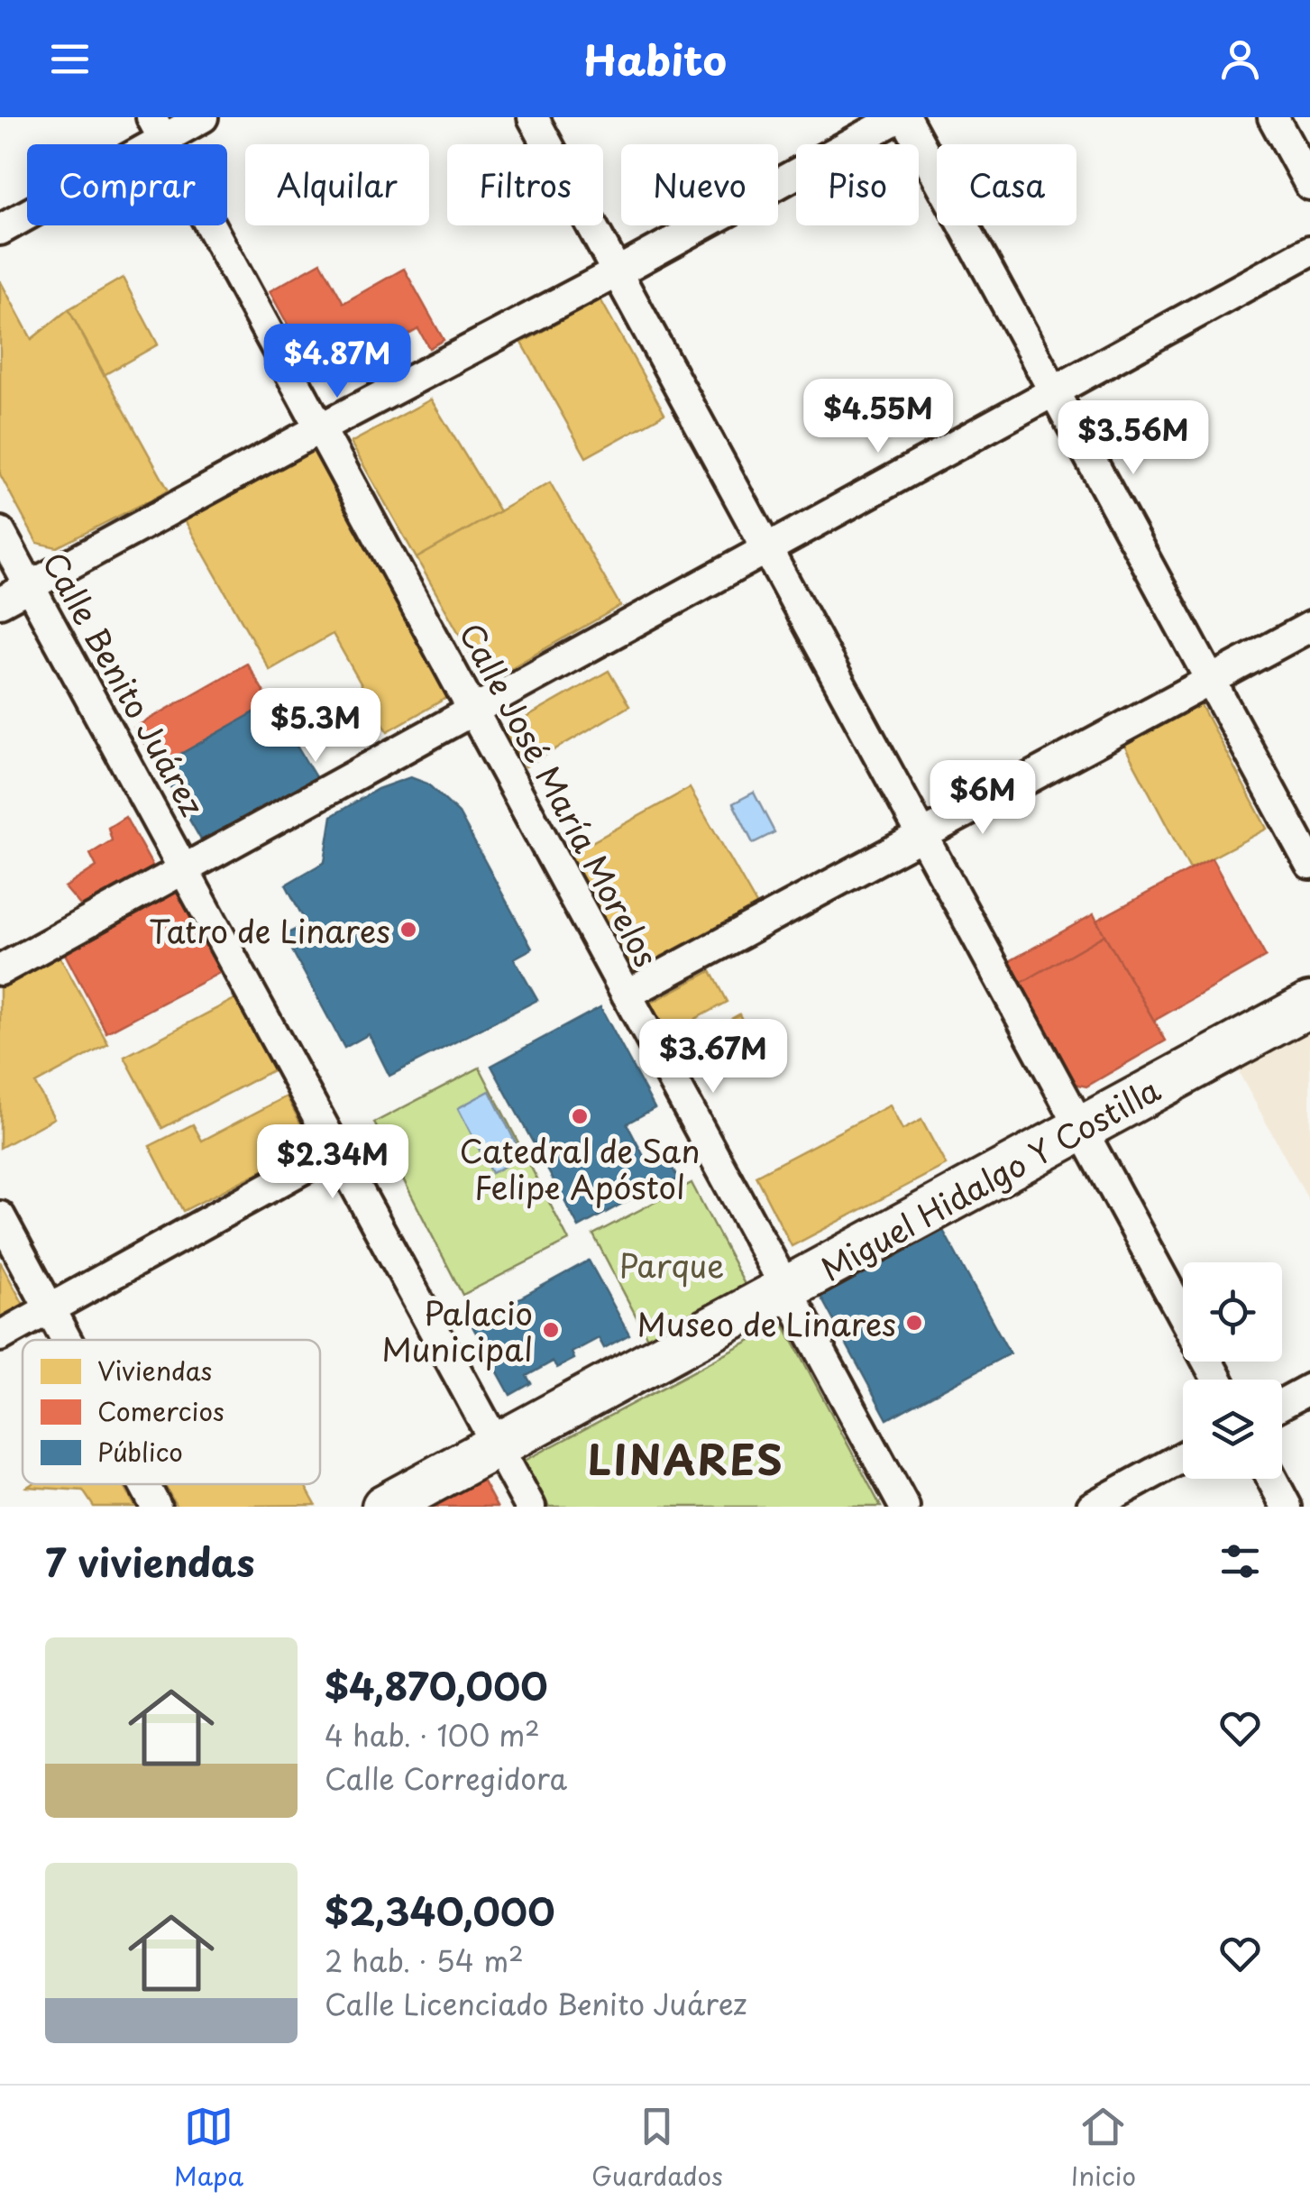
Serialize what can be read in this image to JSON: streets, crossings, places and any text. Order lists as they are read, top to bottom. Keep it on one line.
{"streets":{"main road":["Miguel Hidalgo Y Costilla"],"street":["Calle Benito Juárez","Calle José María Morelos"]},"crossings":[["Calle Benito Juárez","Miguel Hidalgo Y Costilla"],["Calle José María Morelos","Miguel Hidalgo Y Costilla"]],"districts":["LINARES"],"parks":["Parque"],"places":["Tatro de Linares","Catedral de San Felipe Apóstol","Museo de Linares","Palacio Municipal"],"legend":["Viviendas","Comercios","Público"],"page":{"header":"Habito","chip":["Comprar","Alquilar","Filtros","Nuevo","Piso","Casa"],"price":["$4.87M","$4.55M","$3.56M","$5.3M","$6M","$3.67M","$2.34M"],"heading":"7 viviendas","list":[{"name":"$4,870,000","note":"4 hab. · 100 m² · Calle Corregidora"},{"name":"$2,340,000","note":"2 hab. · 54 m² · Calle Licenciado Benito Juárez"}],"tabs":["Mapa","Guardados","Inicio"]}}
